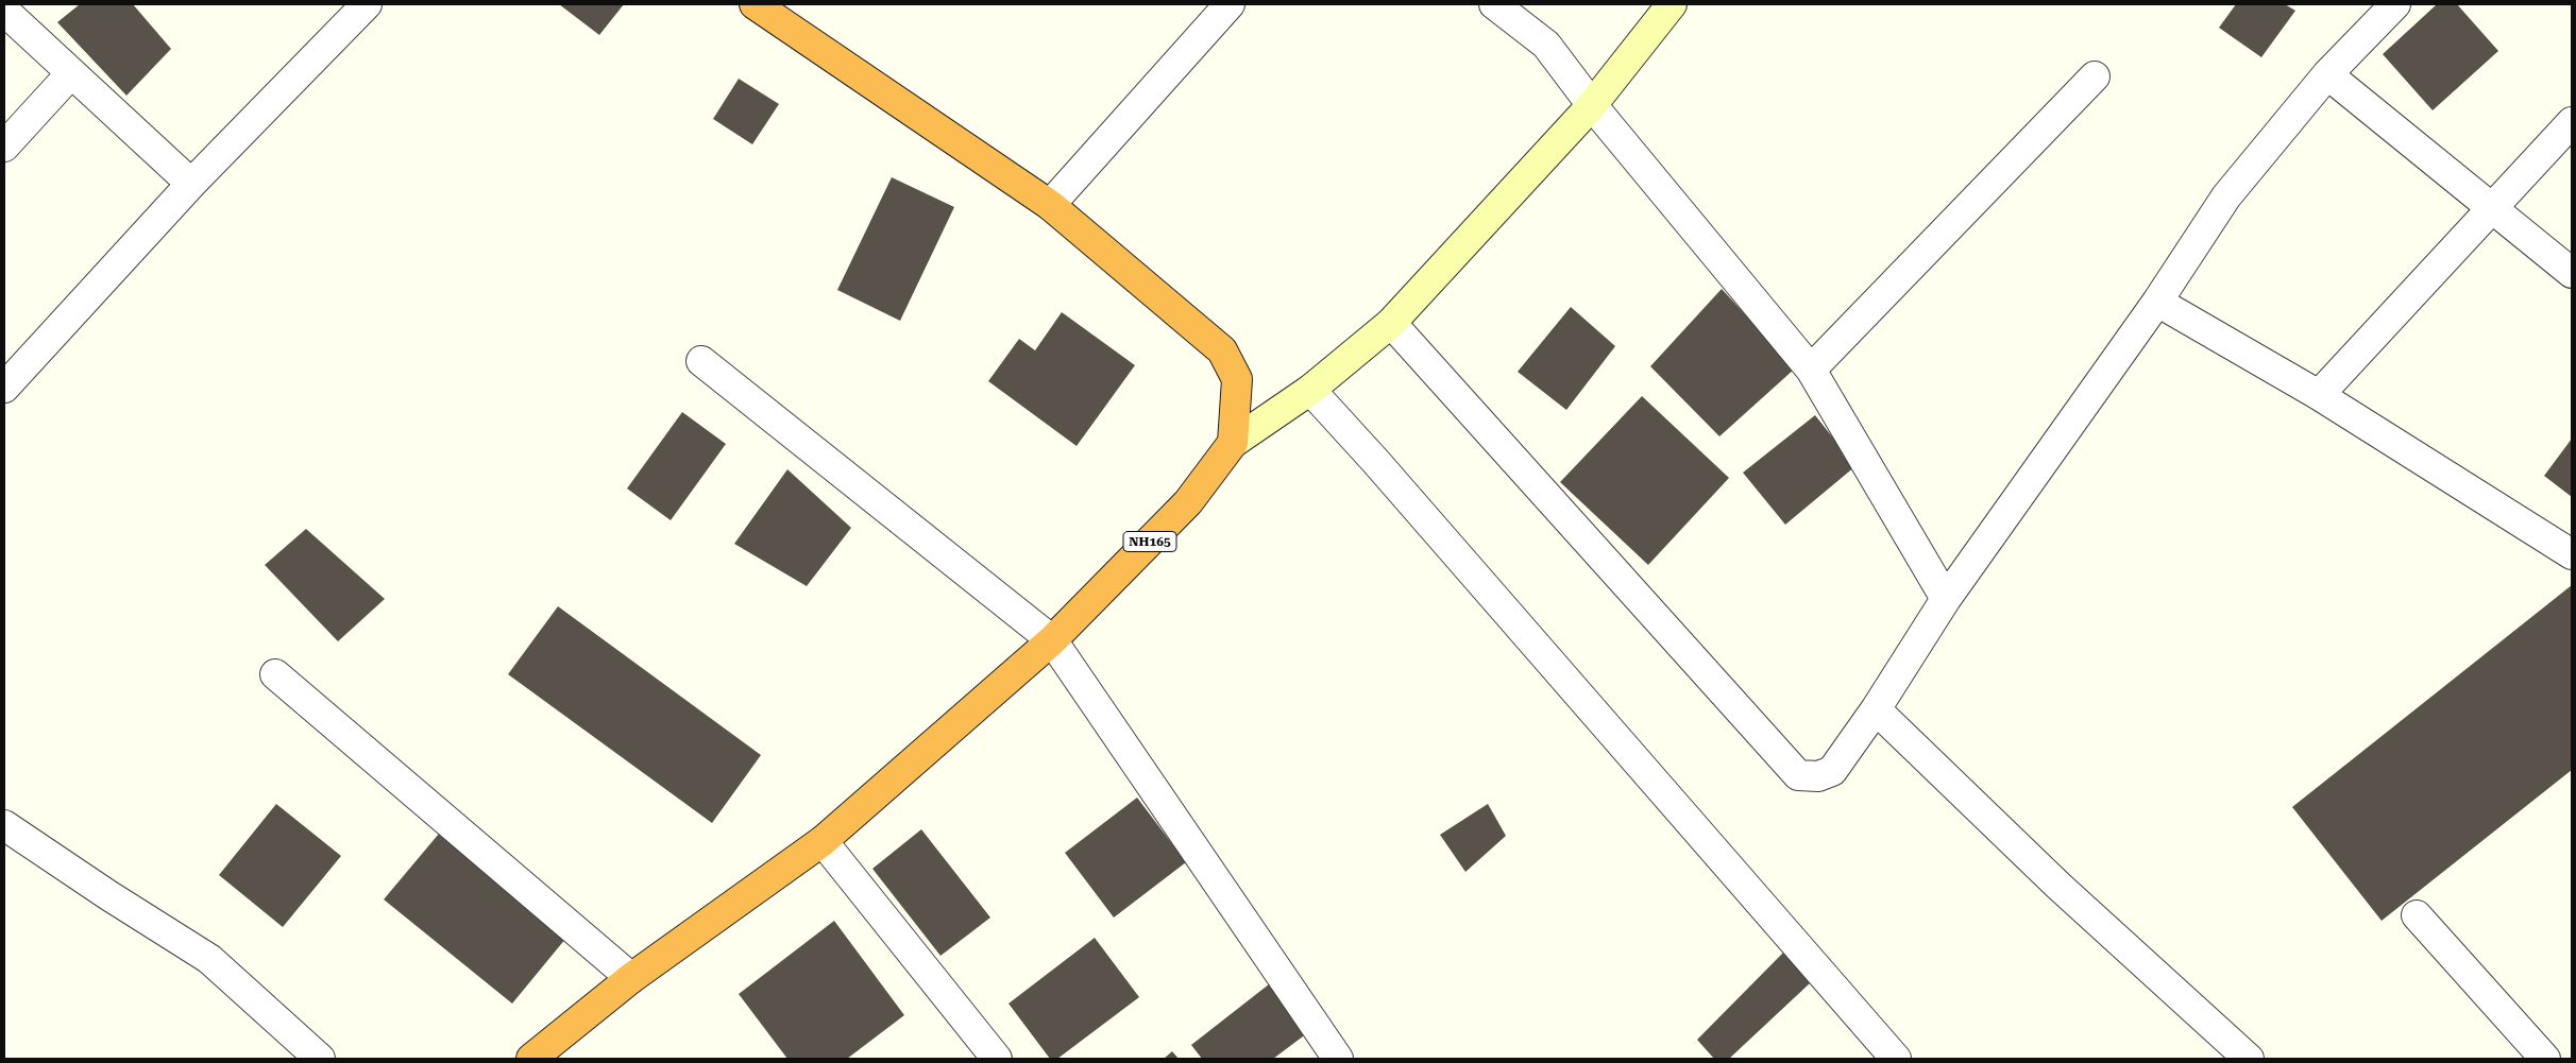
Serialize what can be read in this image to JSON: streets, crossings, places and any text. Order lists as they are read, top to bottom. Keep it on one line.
{"streets":{"highway":["NH165"]}}
